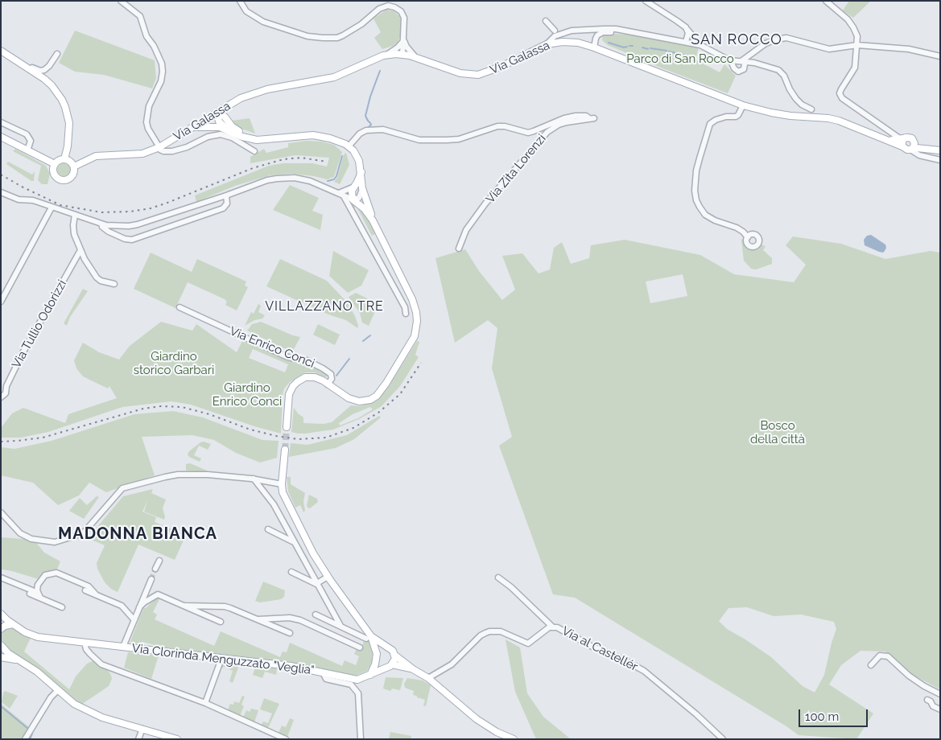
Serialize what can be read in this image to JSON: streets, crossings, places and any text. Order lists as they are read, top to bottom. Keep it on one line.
{"streets":{"main road":["Via Galassa","Via Enrico Conci","Via Clorinda Menguzzato \"Veglia\""],"street":["Via Zita Lorenzi","Via Tullio Odorizzi","Via al Castellér"]},"districts":["SAN ROCCO","VILLAZZANO TRE","MADONNA BIANCA"],"parks":["Parco di San Rocco","Giardino storico Garbari","Giardino Enrico Conci","Bosco della città"],"scale_bar":"100 m"}
